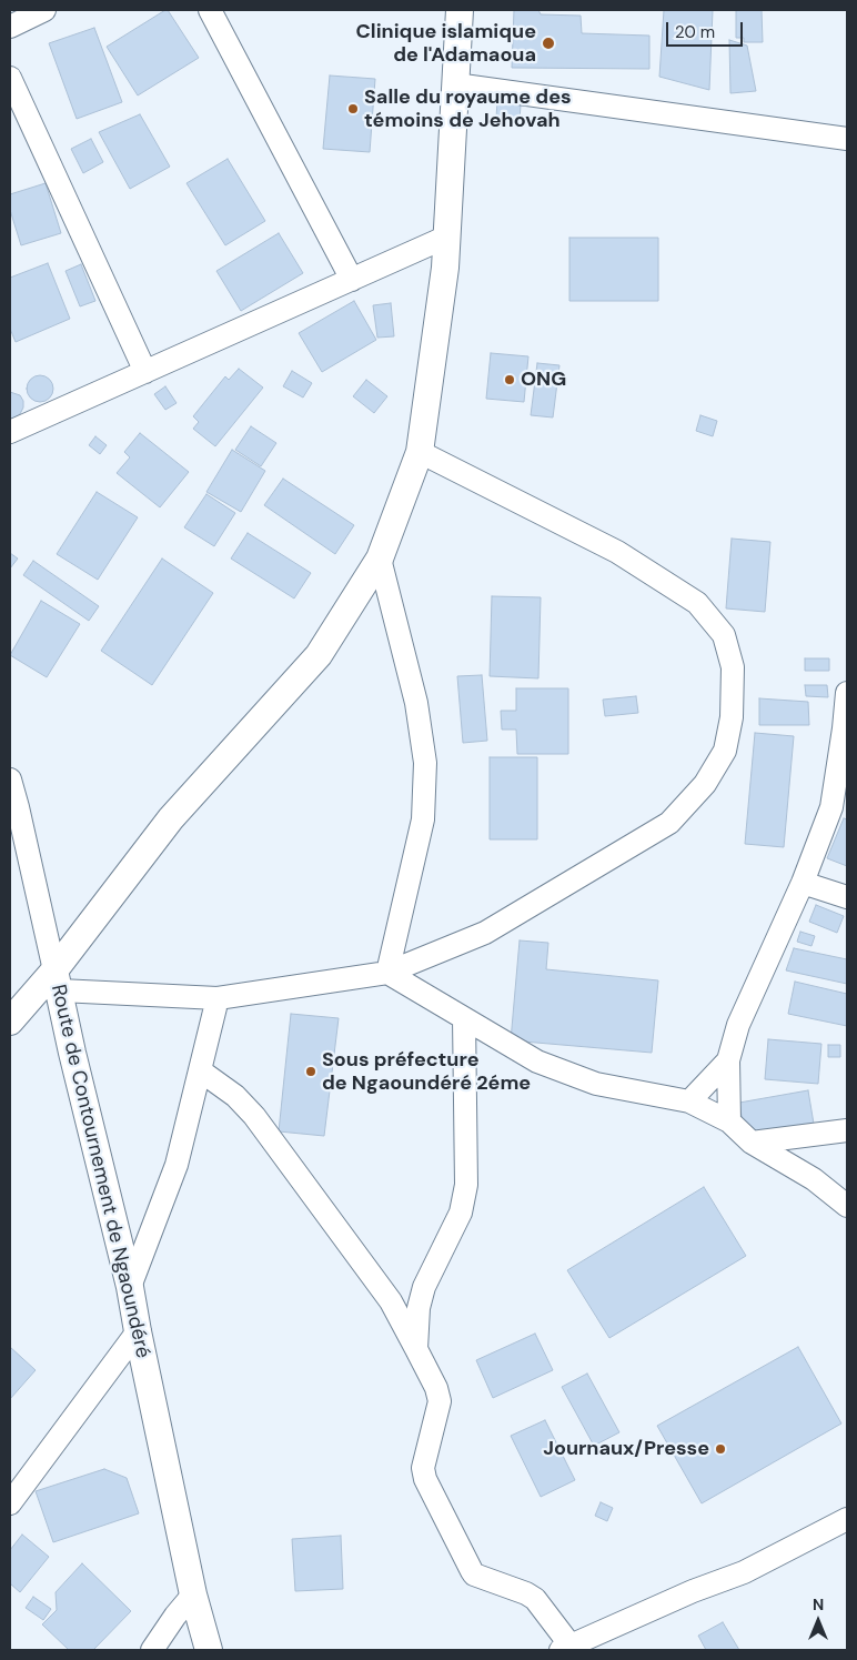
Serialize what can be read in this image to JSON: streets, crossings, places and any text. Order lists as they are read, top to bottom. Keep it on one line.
{"streets":{"street":["Route de Contournement de Ngaoundéré"]},"places":["Clinique islamique de l'Adamaoua","Salle du royaume des témoins de Jehovah","ONG","Sous préfecture de Ngaoundéré 2éme","Journaux/Presse"],"scale_bar":"20 m","north":"top"}
